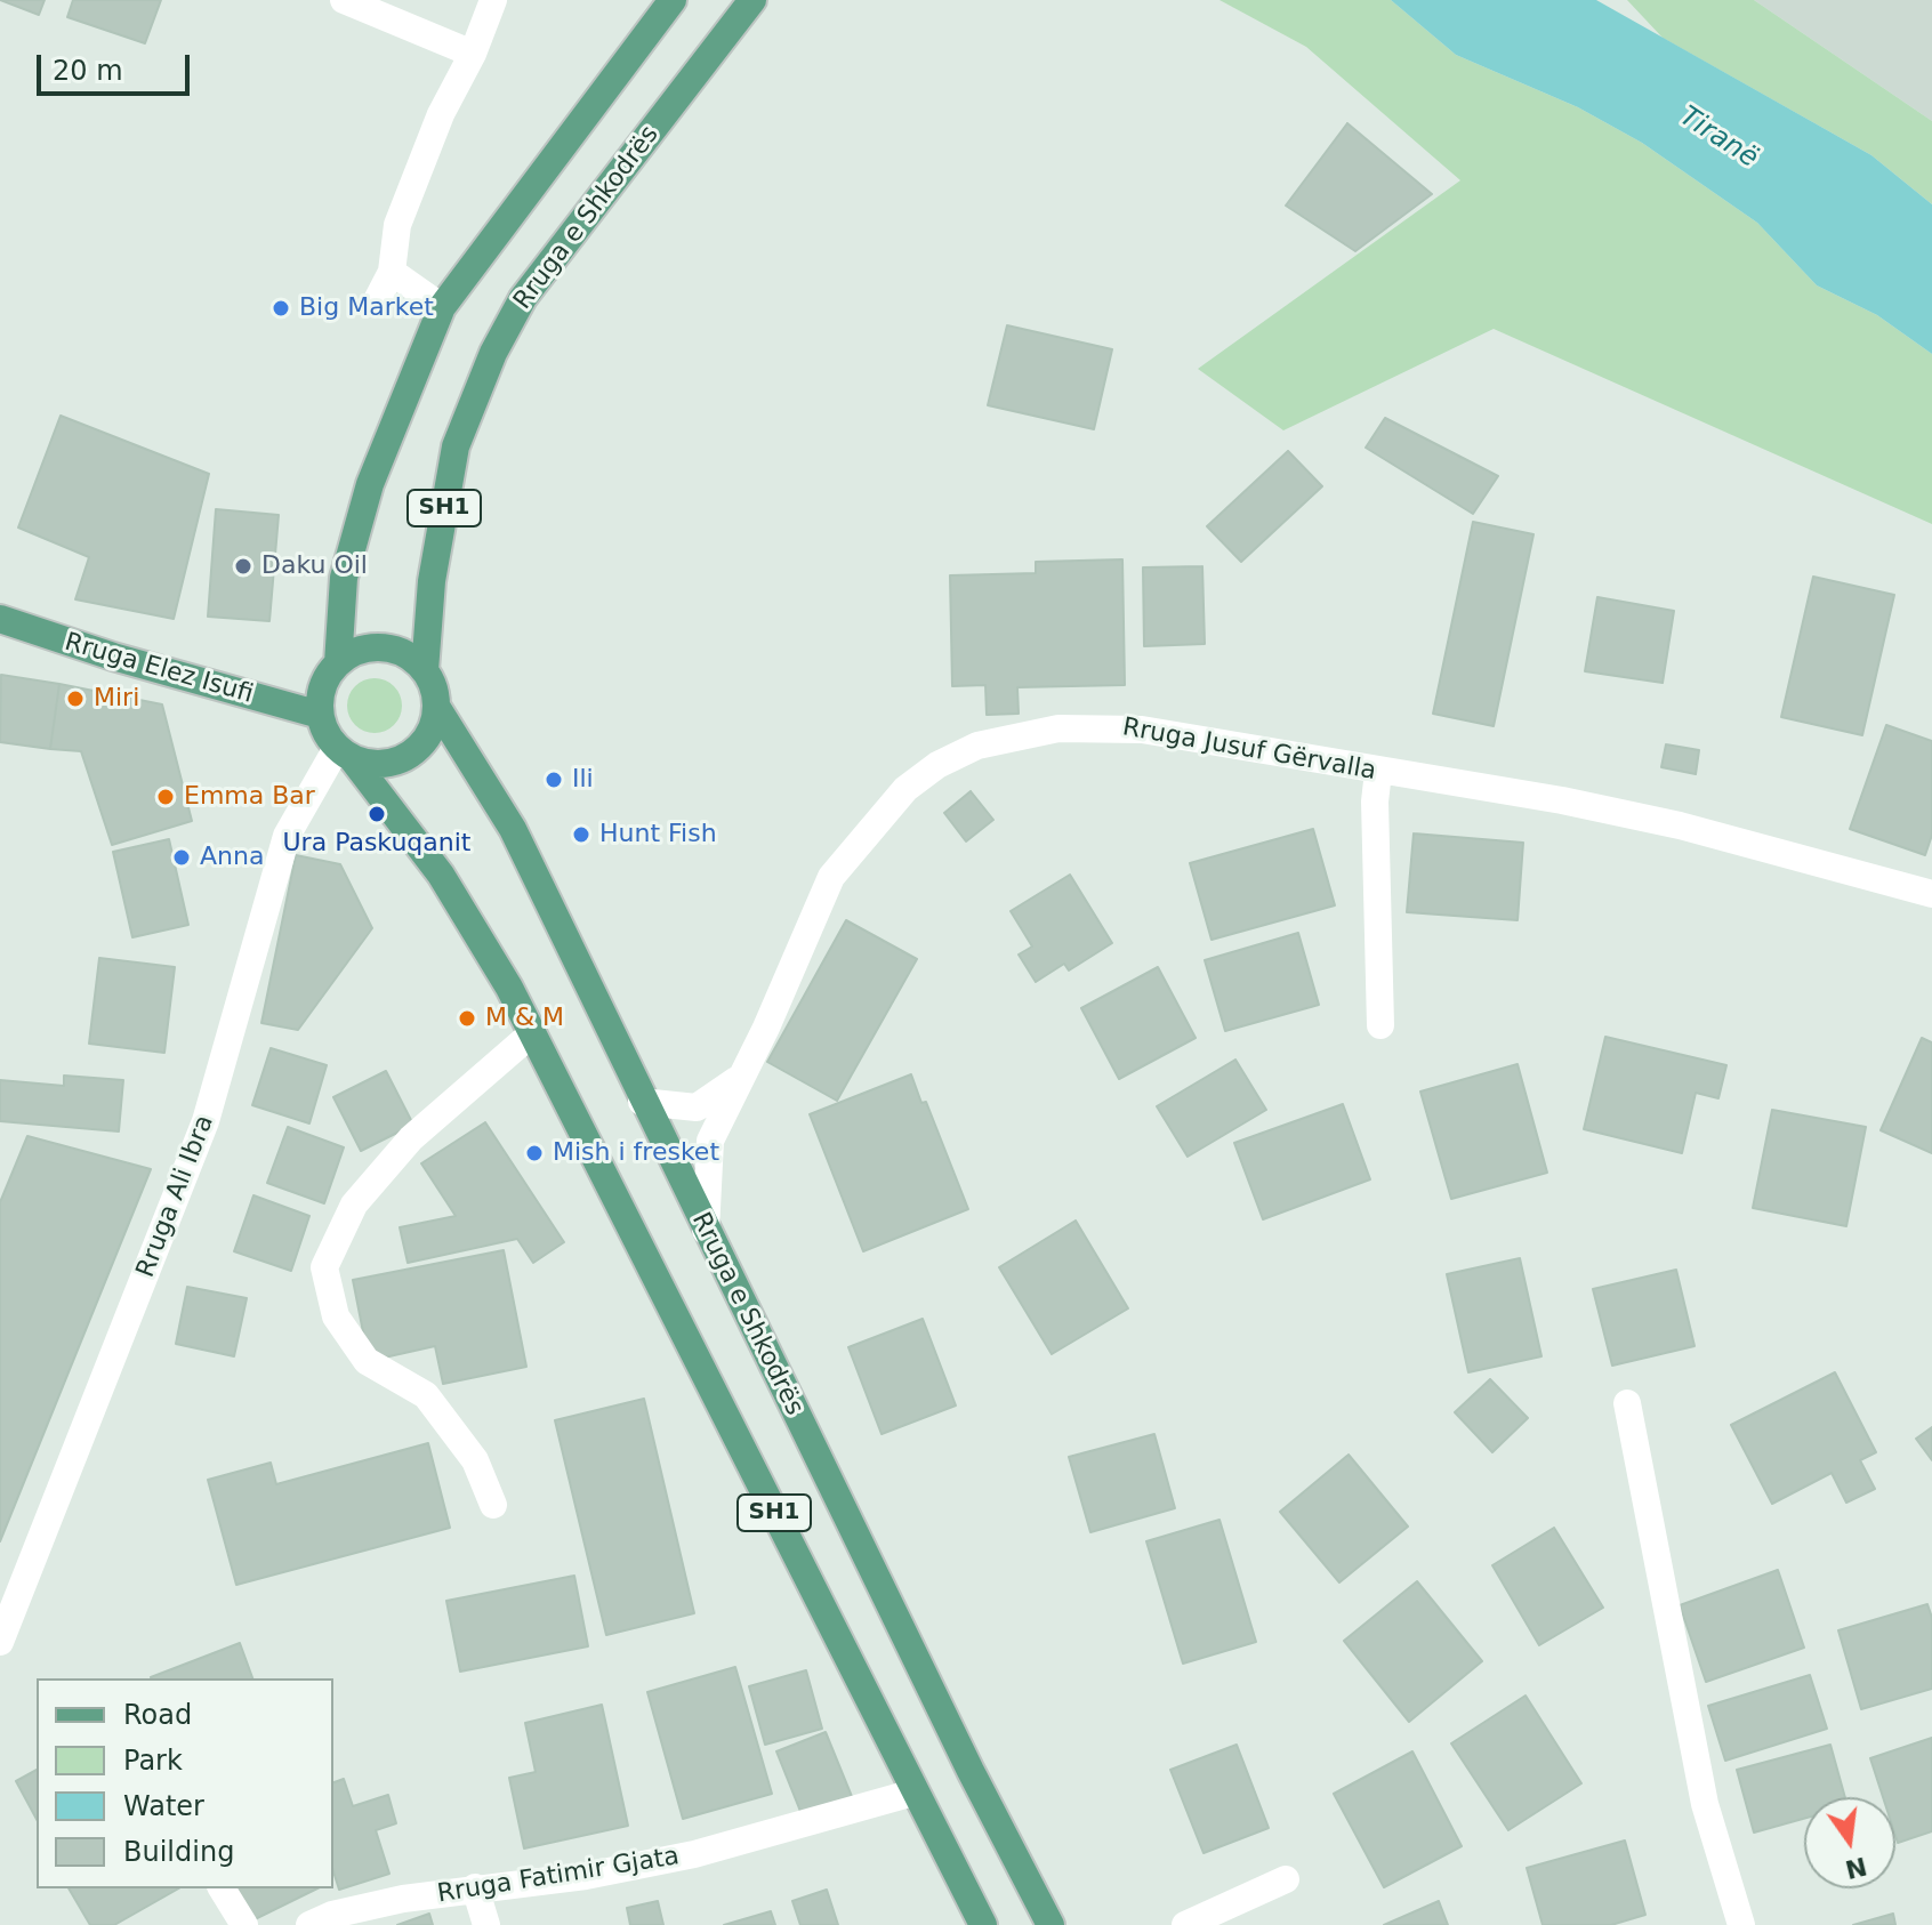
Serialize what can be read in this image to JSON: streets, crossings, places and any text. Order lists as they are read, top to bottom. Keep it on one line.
{"streets":{"main road":["Rruga e Shkodrës","SH1","Rruga Elez Isufi"],"street":["Rruga Jusuf Gërvalla","Rruga Ali Ibra","Rruga Fatimir Gjata"]},"crossings":[["Rruga e Shkodrës","SH1"],["Rruga e Shkodrës","Rruga Elez Isufi"],["Rruga e Shkodrës","Rruga Jusuf Gërvalla"],["Rruga e Shkodrës","Rruga Ali Ibra"],["SH1","Rruga Elez Isufi"],["SH1","Rruga Ali Ibra"],["SH1","Rruga Fatimir Gjata"],["Rruga Elez Isufi","Rruga Ali Ibra"]],"water":["Tiranë"],"places":["Big Market","Daku Oil","Miri","Ili","Emma Bar","Ura Paskuqanit","Hunt Fish","Anna","M & M","Mish i fresket"],"legend":["Road","Park","Water","Building"],"scale_bar":"20 m","north":"bottom"}
